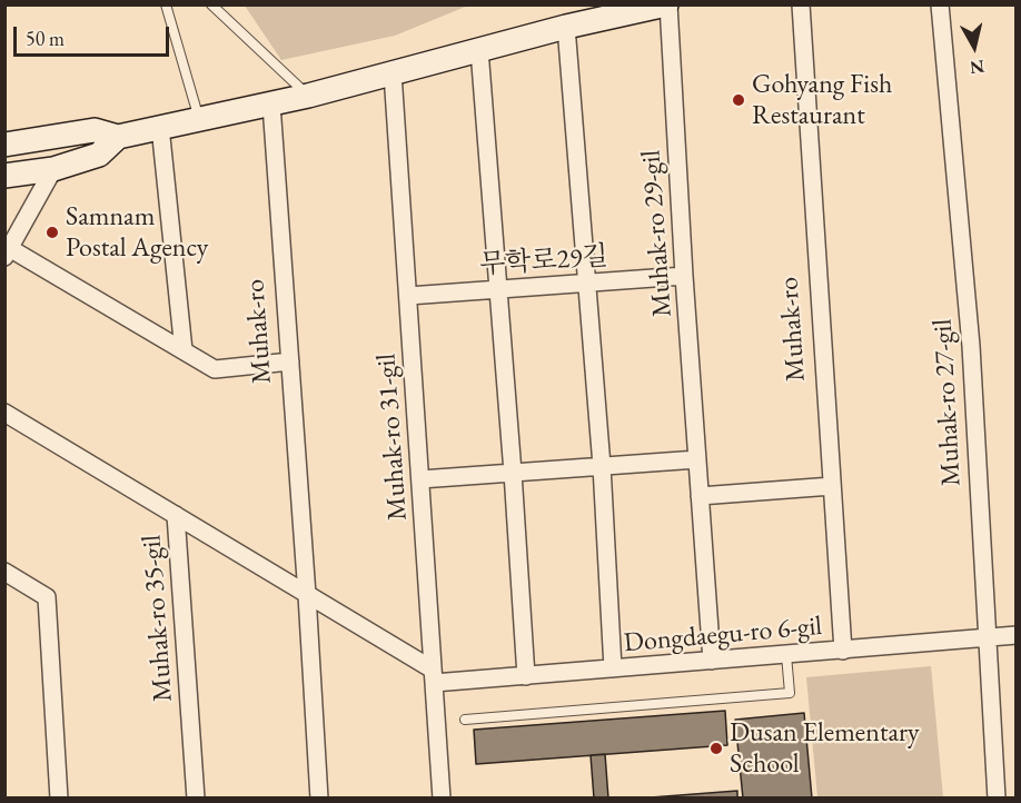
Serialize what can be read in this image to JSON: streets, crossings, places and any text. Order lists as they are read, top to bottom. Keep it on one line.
{"streets":{"street":["Muhak-ro 29-gil","무학로29길","Muhak-ro","Muhak-ro 27-gil","Muhak-ro 31-gil","Muhak-ro 35-gil","Dongdaegu-ro 6-gil"]},"crossings":[["Muhak-ro 29-gil","무학로29길"],["Muhak-ro 29-gil","Dongdaegu-ro 6-gil"],["무학로29길","Muhak-ro 31-gil"],["Muhak-ro","Dongdaegu-ro 6-gil"],["Muhak-ro 27-gil","Dongdaegu-ro 6-gil"],["Muhak-ro 31-gil","Dongdaegu-ro 6-gil"]],"places":["Gohyang Fish Restaurant","Samnam Postal Agency","Dusan Elementary School"],"scale_bar":"50 m","north":"bottom"}
